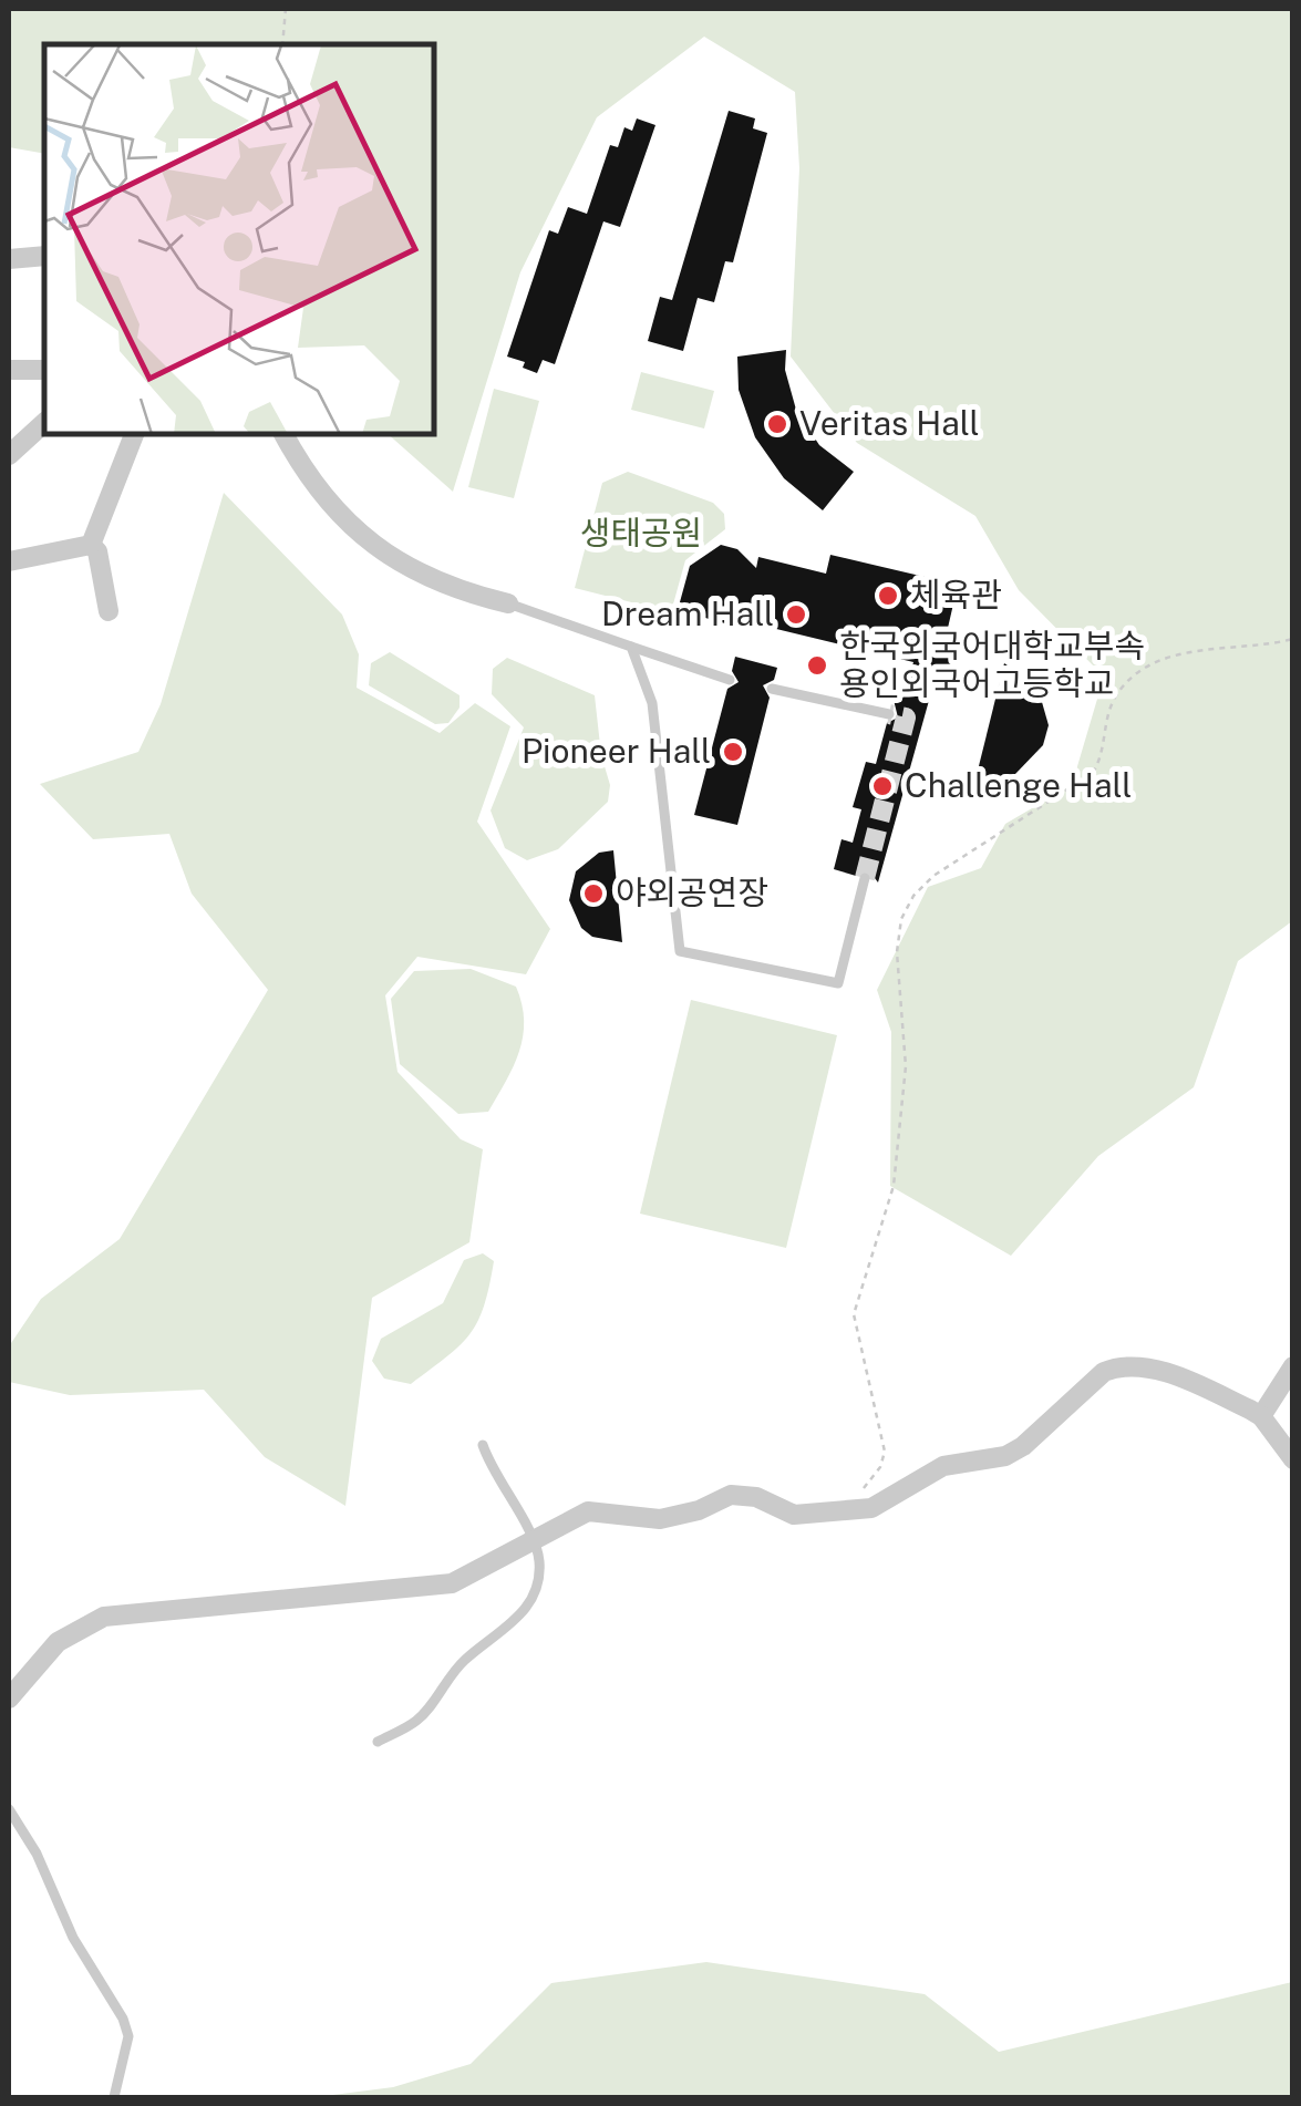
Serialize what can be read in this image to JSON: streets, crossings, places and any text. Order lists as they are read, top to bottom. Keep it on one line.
{"parks":["생태공원"],"places":["Veritas Hall","체육관","Dream Hall","한국외국어대학교부속 용인외국어고등학교","Pioneer Hall","Challenge Hall","야외공연장"]}
